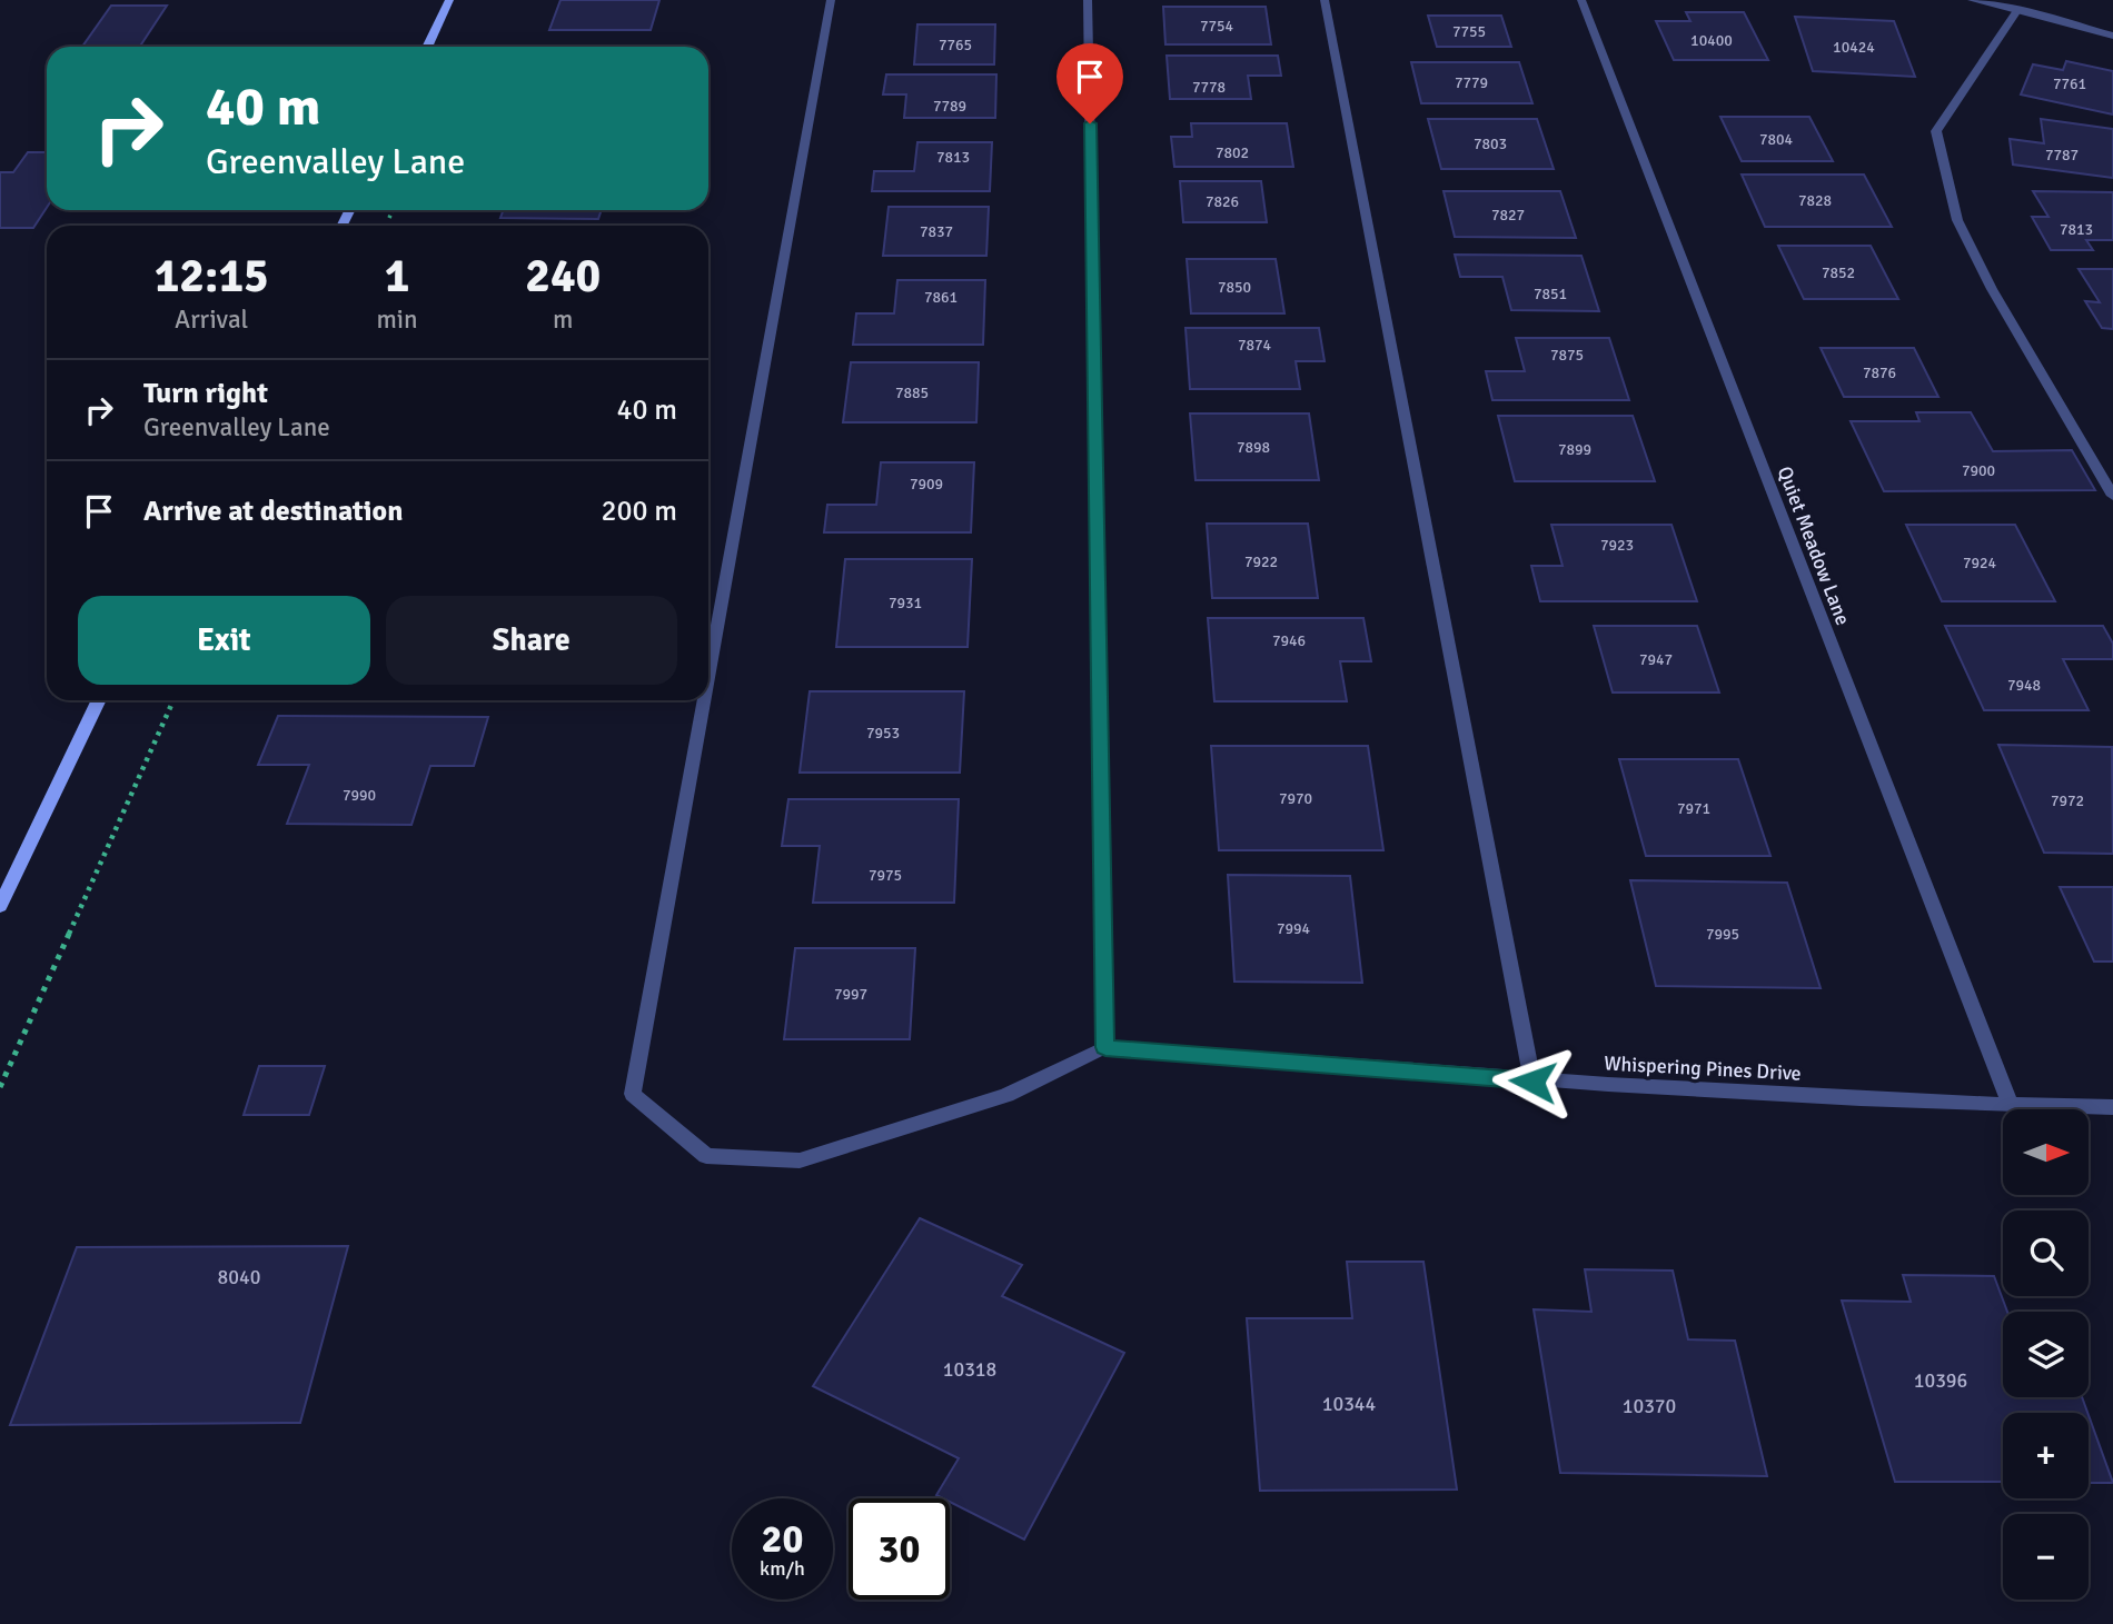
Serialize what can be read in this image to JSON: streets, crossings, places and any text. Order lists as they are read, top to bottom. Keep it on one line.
{"streets":{"street":["Quiet Meadow Lane","Whispering Pines Drive"]},"crossings":[["Quiet Meadow Lane","Whispering Pines Drive"]],"house_numbers":["7754","7755","10400","7765","10424","7779","7761","7778","7789","7804","7803","7802","7787","7813","7828","7826","7827","7813","7837","7852","7850","7851","7861","7874","7875","7876","7885","7898","7899","7900","7909","7923","7922","7924","7931","7946","7947","7948","7953","7990","7970","7972","7971","7975","7994","7995","7997","8040","10318","10396","10344","10370"],"north":"right","page":{"turn":["40 m","Greenvalley Lane"],"eta":["12:15","Arrival","1","min","240","m"],"list":[{"name":"Turn right","note":"Greenvalley Lane","value":"40 m"},{"name":"Arrive at destination","value":"200 m"}],"buttons":["Exit","Share"],"map_buttons":["+","−"],"speed":"20 km/h","limit":"30"}}
